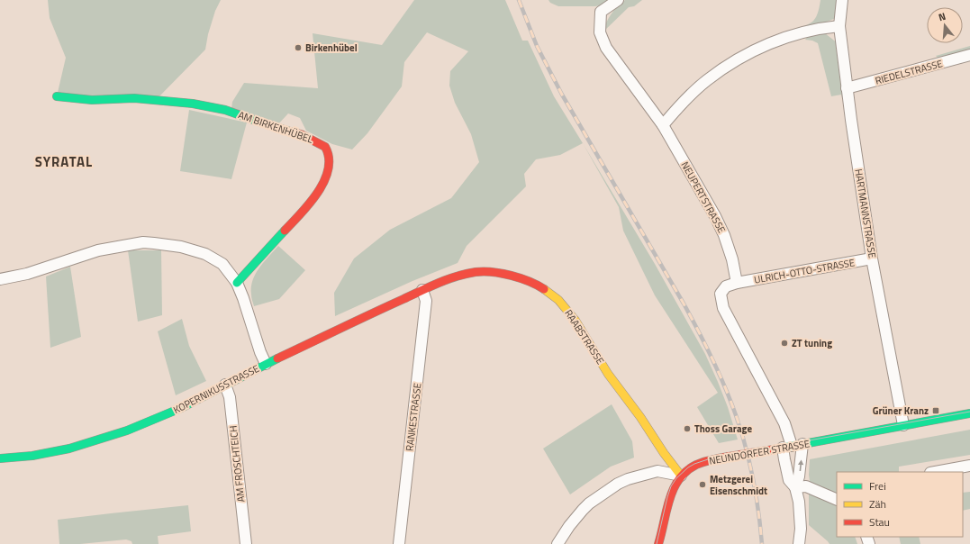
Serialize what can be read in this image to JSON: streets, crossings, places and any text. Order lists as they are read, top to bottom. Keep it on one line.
{"streets":{"street":["RIEDELSTRASSE","AM BIRKENHÜBEL","NEUPERTSTRASSE","HARTMANNSTRASSE","ULRICH-OTTO-STRASSE","RAABSTRASSE","KOPERNIKUSSTRASSE","RANKESTRASSE","NEUNDORFER STRASSE","AM FROSCHTEICH"]},"crossings":[["RIEDELSTRASSE","HARTMANNSTRASSE"],["NEUPERTSTRASSE","ULRICH-OTTO-STRASSE"],["HARTMANNSTRASSE","ULRICH-OTTO-STRASSE"],["HARTMANNSTRASSE","NEUNDORFER STRASSE"],["RAABSTRASSE","KOPERNIKUSSTRASSE"],["RAABSTRASSE","RANKESTRASSE"],["RAABSTRASSE","NEUNDORFER STRASSE"],["KOPERNIKUSSTRASSE","RANKESTRASSE"],["KOPERNIKUSSTRASSE","AM FROSCHTEICH"]],"districts":["SYRATAL"],"places":{"other":["Birkenhübel","ZT tuning","Thoss Garage","Metzgerei Eisenschmidt"],"transit":["Grüner Kranz"]},"legend":["Frei","Zäh","Stau"],"north":"top"}
